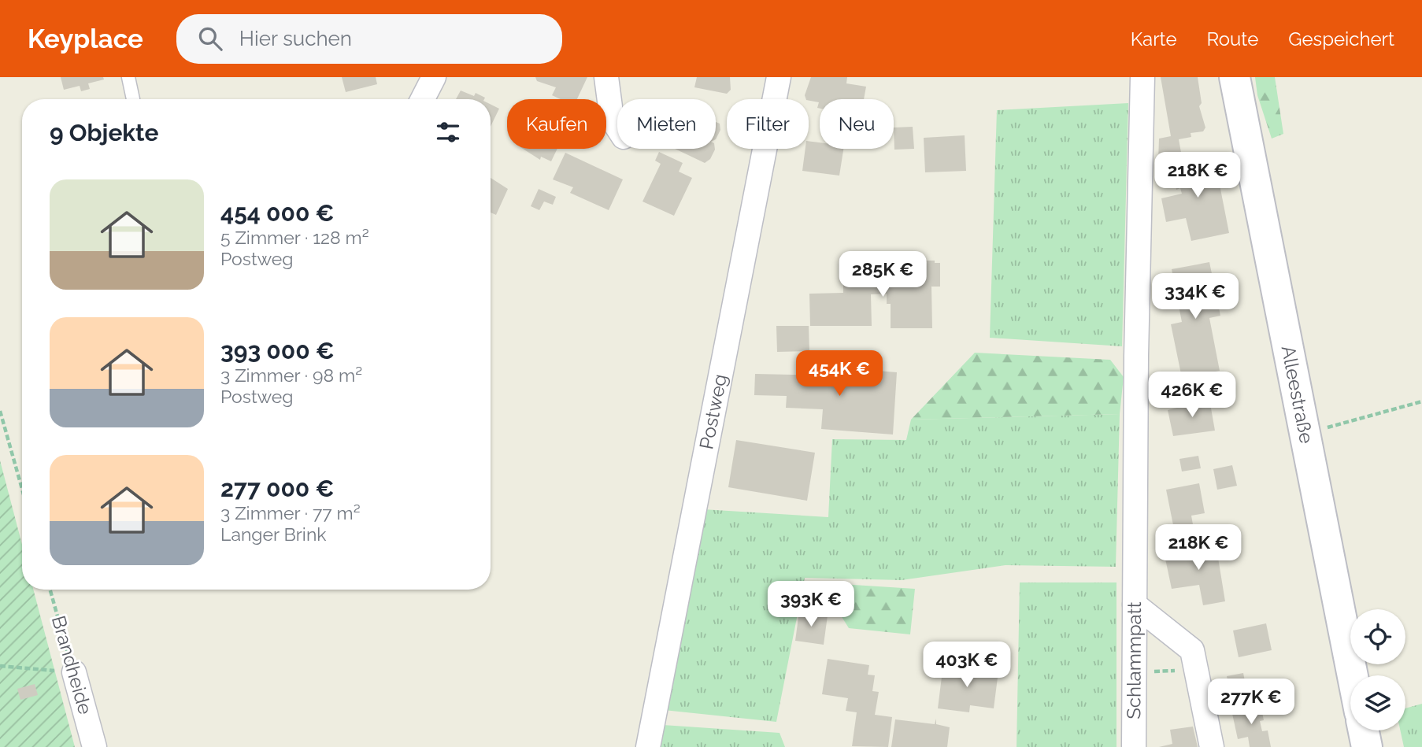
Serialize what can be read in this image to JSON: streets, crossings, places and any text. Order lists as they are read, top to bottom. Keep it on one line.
{"streets":{"street":["Alleestraße","Postweg","Schlammpatt","Brandheide"]},"page":{"header":"Keyplace","search":"Hier suchen","nav":["Karte","Route","Gespeichert"],"chip":["Kaufen","Mieten","Filter","Neu"],"heading":"9 Objekte","price":["218K €","285K €","334K €","454K €","426K €","218K €","393K €","403K €","277K €"],"list":[{"name":"454 000 €","note":"5 Zimmer · 128 m² · Postweg"},{"name":"393 000 €","note":"3 Zimmer · 98 m² · Postweg"},{"name":"277 000 €","note":"3 Zimmer · 77 m² · Langer Brink"}]}}
